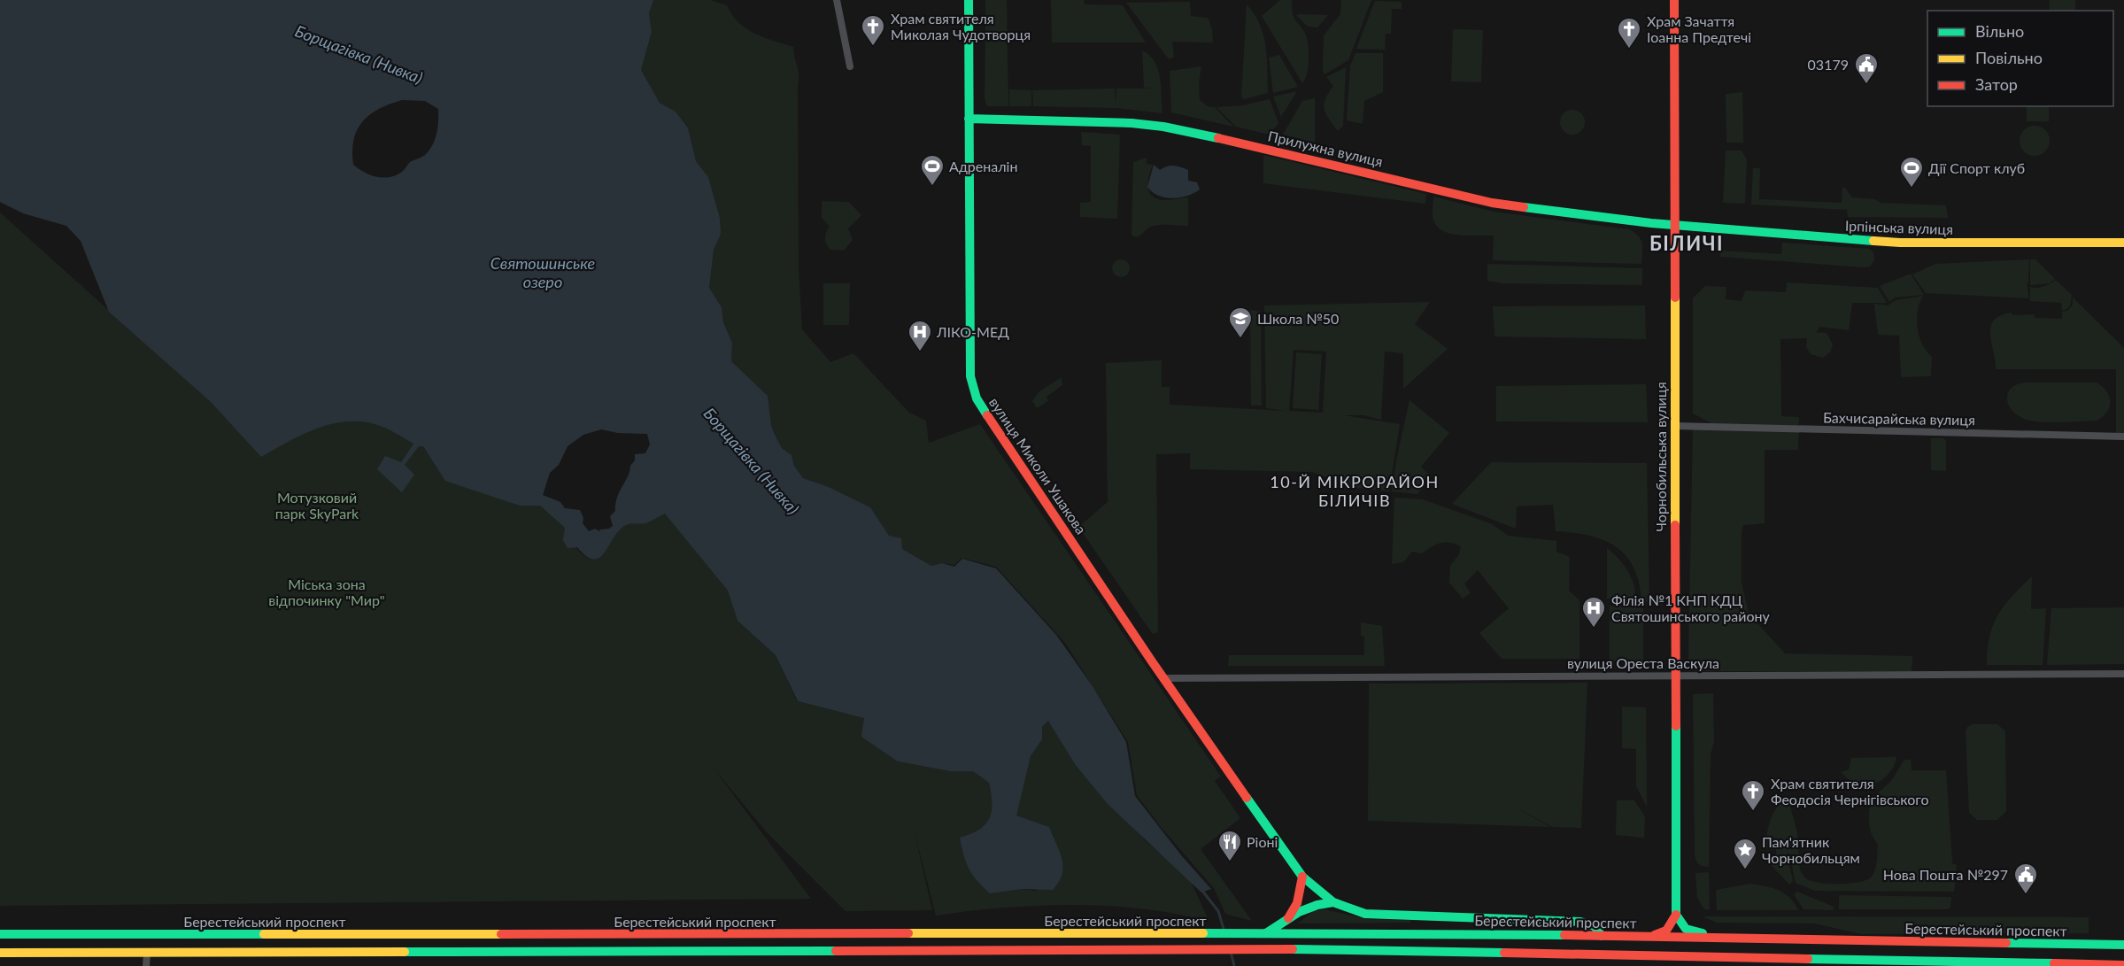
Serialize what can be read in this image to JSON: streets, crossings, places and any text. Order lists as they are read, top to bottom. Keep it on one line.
{"streets":{"main road":["Прилужна вулиця","Ірпінська вулиця","Чорнобильська вулиця","вулиця Миколи Ушакова","Берестейський проспект"],"street":["Бахчисарайська вулиця","вулиця Ореста Васкула"]},"crossings":[["Прилужна вулиця","Ірпінська вулиця"],["Прилужна вулиця","Чорнобильська вулиця"],["Прилужна вулиця","вулиця Миколи Ушакова"],["Ірпінська вулиця","Чорнобильська вулиця"],["Бахчисарайська вулиця","Чорнобильська вулиця"],["Чорнобильська вулиця","вулиця Ореста Васкула"],["вулиця Миколи Ушакова","вулиця Ореста Васкула"],["вулиця Миколи Ушакова","Берестейський проспект"]],"districts":["БІЛИЧІ","10-Й МІКРОРАЙОН БІЛИЧІВ"],"water":["Борщагівка (Нивка)","Святошинське озеро"],"parks":["Мотузковий парк SkyPark","Міська зона відпочинку \"Мир\""],"places":{"church":["Храм святителя Миколая Чудотворця","Храм Зачаття Іоанна Предтечі","Храм святителя Феодосія Чернігівського"],"public building":["03179","Нова Пошта №297"],"sports":["Адреналін","Дії Спорт клуб"],"school or university":["Школа №50"],"hospital":["ЛІКО-МЕД","Філія №1 КНП КДЦ Святошинського району"],"restaurant":["Ріоні"],"place":["Пам'ятник Чорнобильцям"]},"legend":["Вільно","Повільно","Затор"]}
